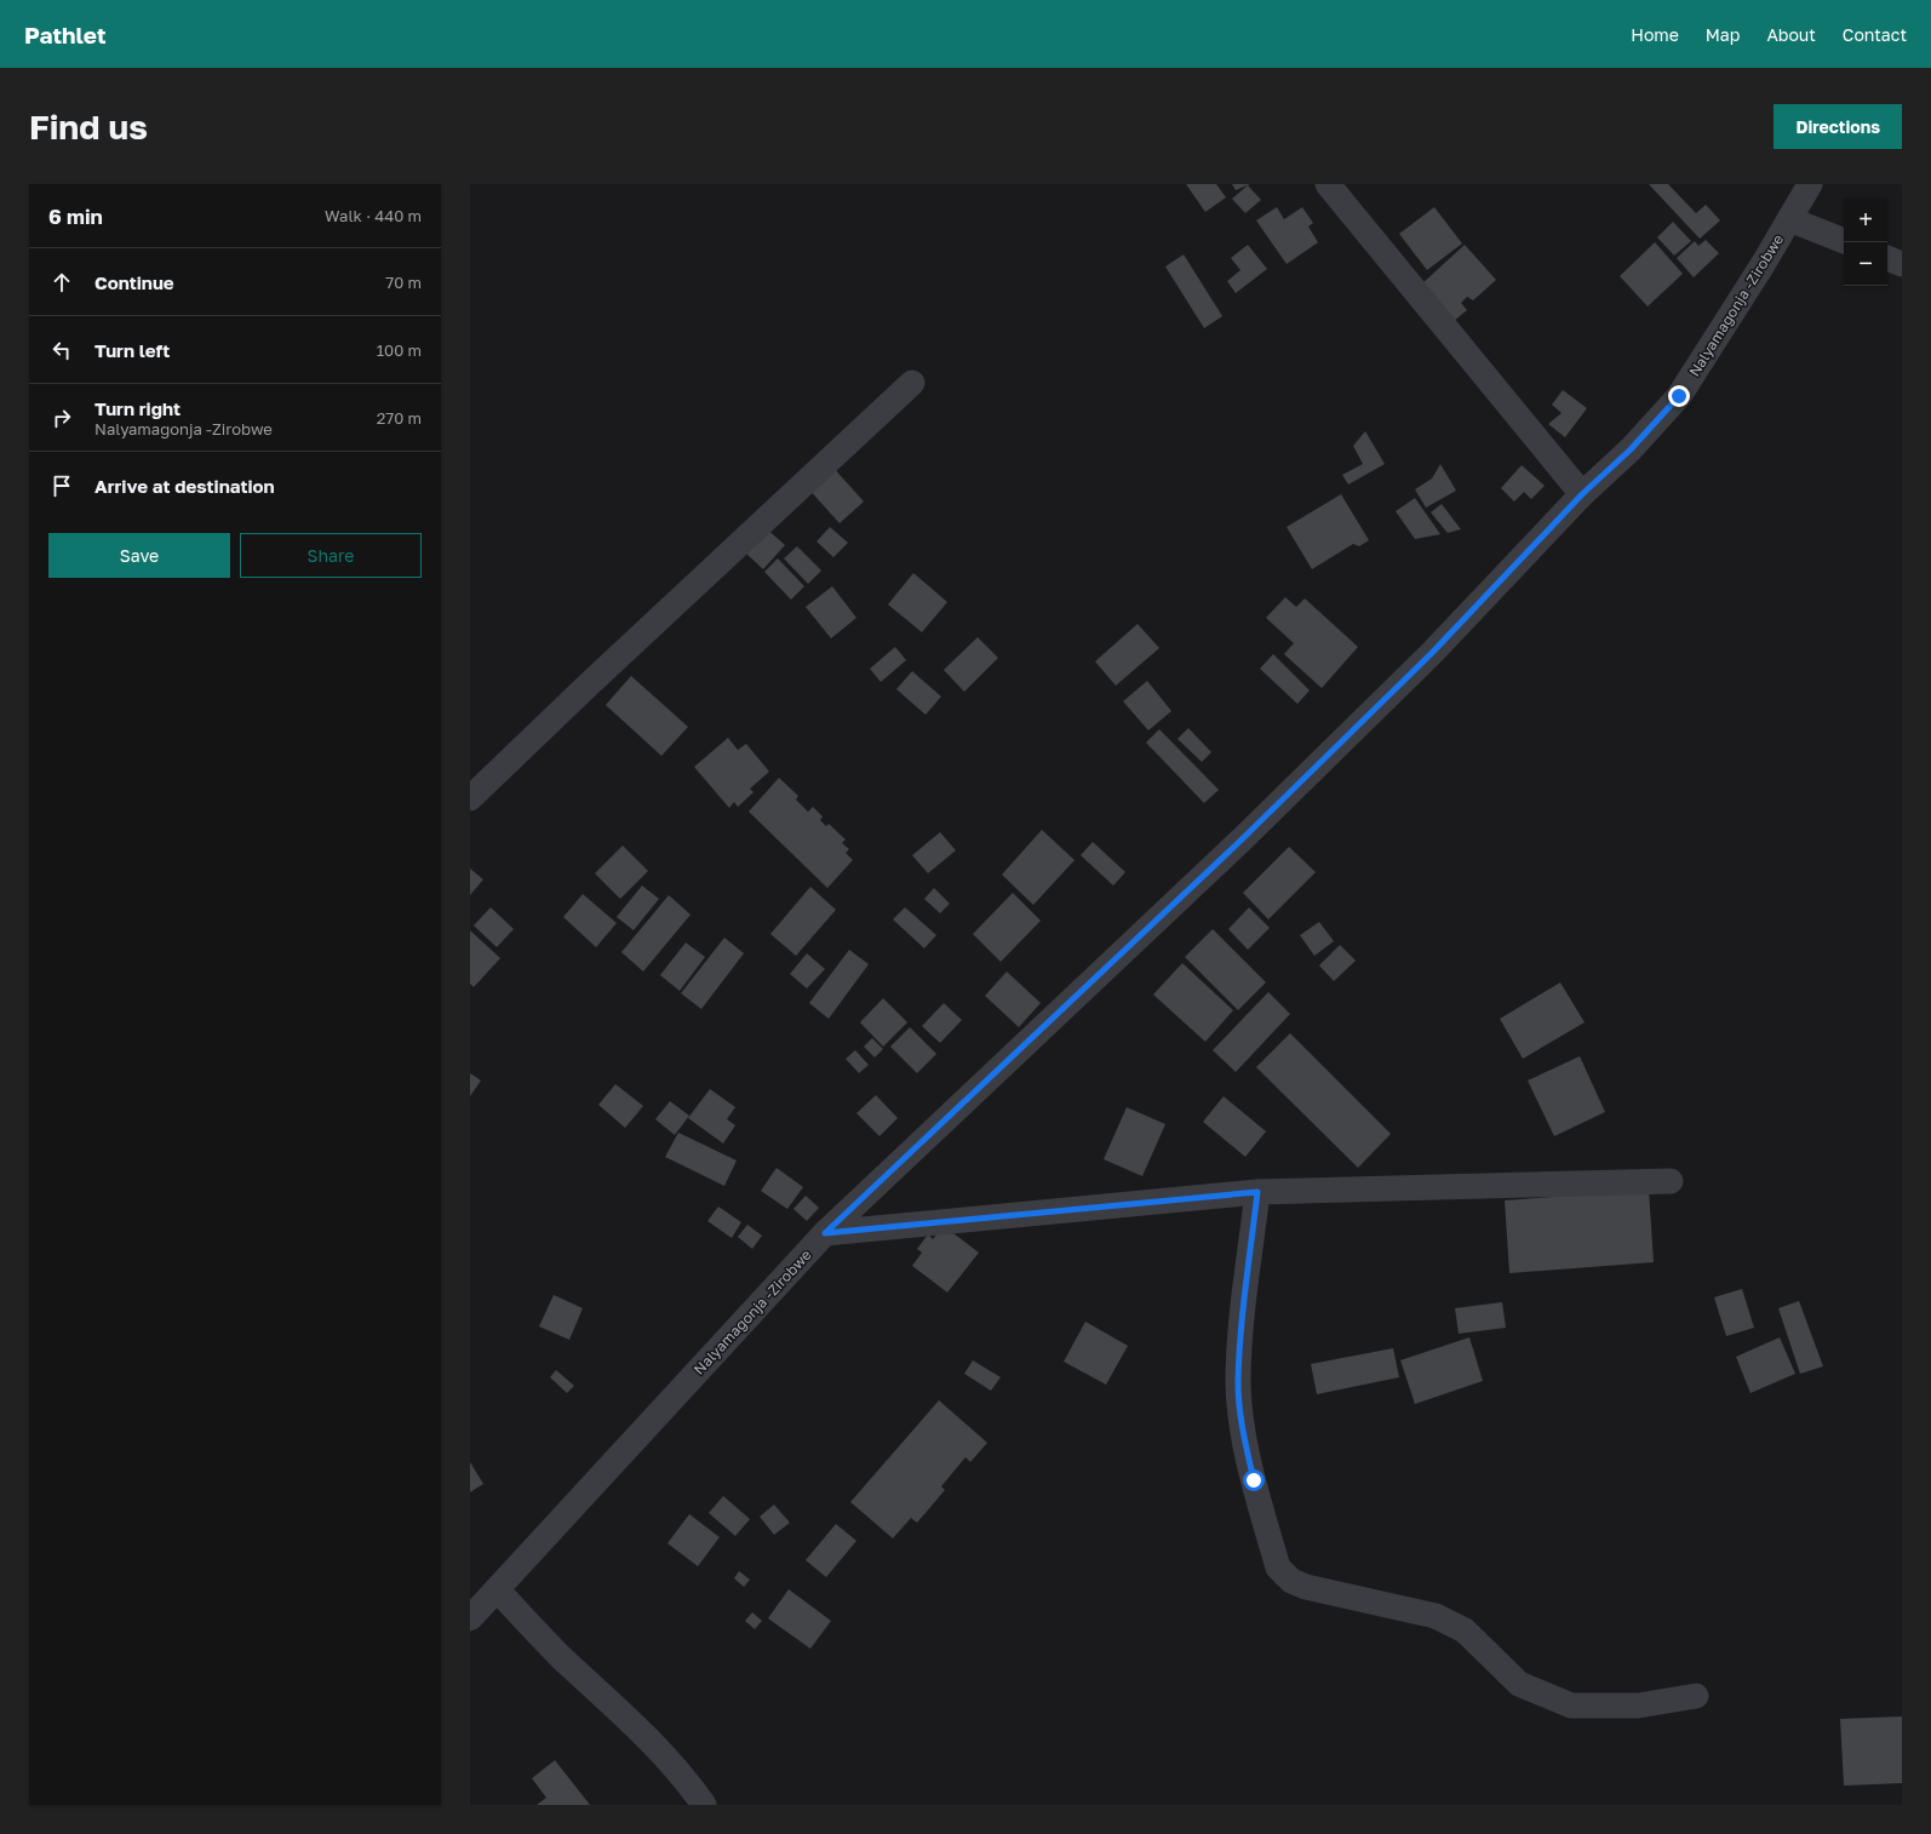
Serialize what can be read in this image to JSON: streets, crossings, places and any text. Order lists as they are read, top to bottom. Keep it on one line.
{"streets":{"street":["Nalyamagonja -Zirobwe"]},"page":{"header":"Pathlet","nav":["Home","Map","About","Contact"],"buttons":["Directions",["Save","Share"]],"title":"Find us","heading":["6 min","Walk · 440 m"],"map_buttons":["+","−"],"list":[["Continue","70 m"],["Turn left","100 m"],["Turn right","Nalyamagonja -Zirobwe","270 m"],"Arrive at destination"]}}
